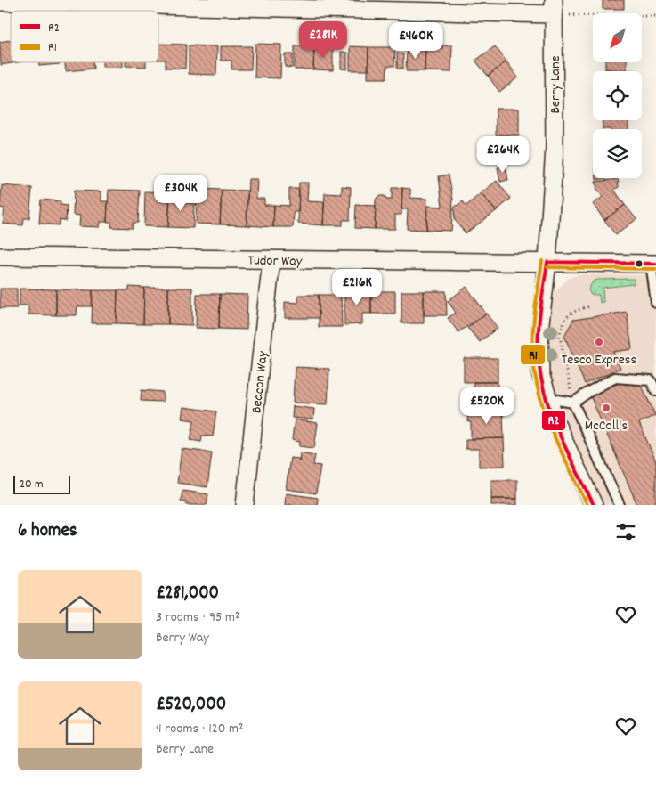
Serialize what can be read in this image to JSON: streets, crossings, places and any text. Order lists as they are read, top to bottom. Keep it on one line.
{"streets":{"street":["Berry Lane","Tudor Way","Beacon Way"]},"crossings":[["Berry Lane","Tudor Way"],["Tudor Way","Beacon Way"]],"places":["Tesco Express","McColl's"],"lines":["transit line R1","transit line R2"],"legend":["R2","R1"],"scale_bar":"20 m","north":"bottom left","page":{"price":["£281K","£460K","£264K","£304K","£216K","£520K"],"scale":"20 m","heading":"6 homes","list":[{"name":"£281,000","note":"3 rooms · 95 m² · Berry Way"},{"name":"£520,000","note":"4 rooms · 120 m² · Berry Lane"}]}}
